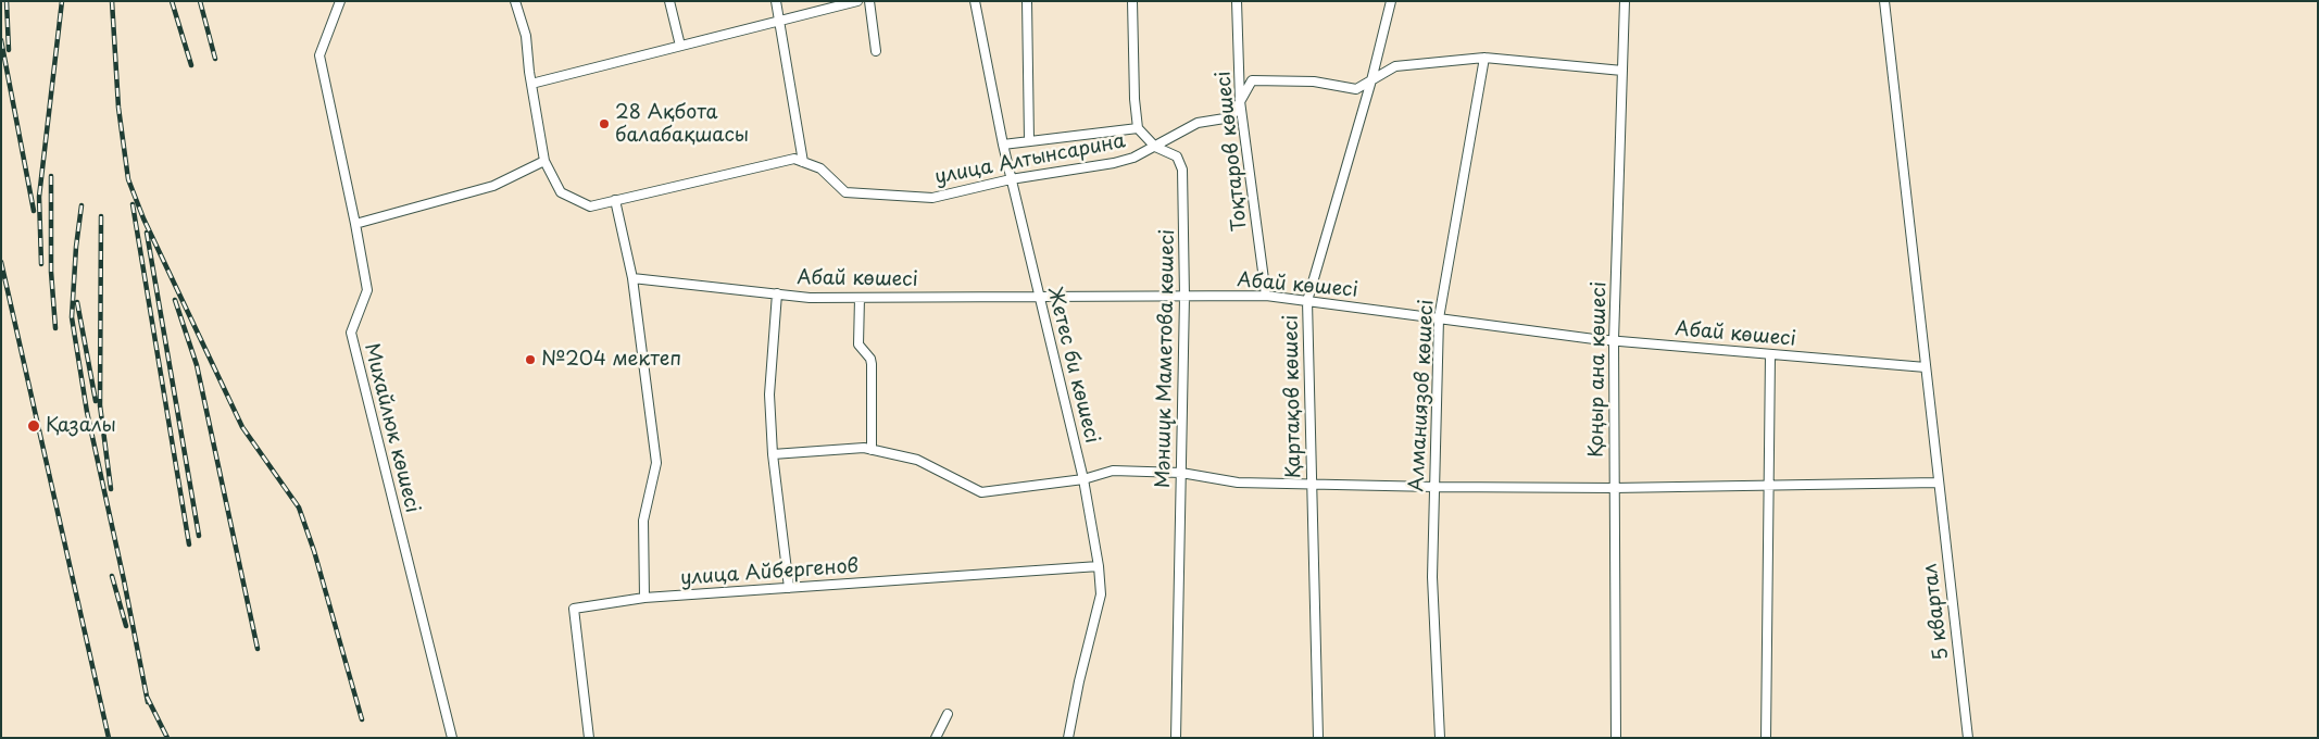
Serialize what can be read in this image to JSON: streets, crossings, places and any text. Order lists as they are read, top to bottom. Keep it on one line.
{"streets":{"street":["Тоқтаров көшесі","улица Алтынсарина","Абай көшесі","Мәншүк Маметова көшесі","Жетес би көшесі","Қоңыр ана көшесі","Алманиязов көшесі","Қартақов көшесі","Михайлюк көшесі","улица Айбергенов","5 квартал"]},"crossings":[["Тоқтаров көшесі","улица Алтынсарина"],["Тоқтаров көшесі","Абай көшесі"],["улица Алтынсарина","Мәншүк Маметова көшесі"],["улица Алтынсарина","Жетес би көшесі"],["улица Алтынсарина","Қоңыр ана көшесі"],["улица Алтынсарина","Алманиязов көшесі"],["улица Алтынсарина","Қартақов көшесі"],["Абай көшесі","Мәншүк Маметова көшесі"],["Абай көшесі","Жетес би көшесі"],["Абай көшесі","Қоңыр ана көшесі"],["Абай көшесі","Алманиязов көшесі"],["Абай көшесі","Қартақов көшесі"],["Абай көшесі","5 квартал"],["Жетес би көшесі","улица Айбергенов"]],"places":["28 Ақбота балабақшасы","№204 мектеп","Қазалы"]}
